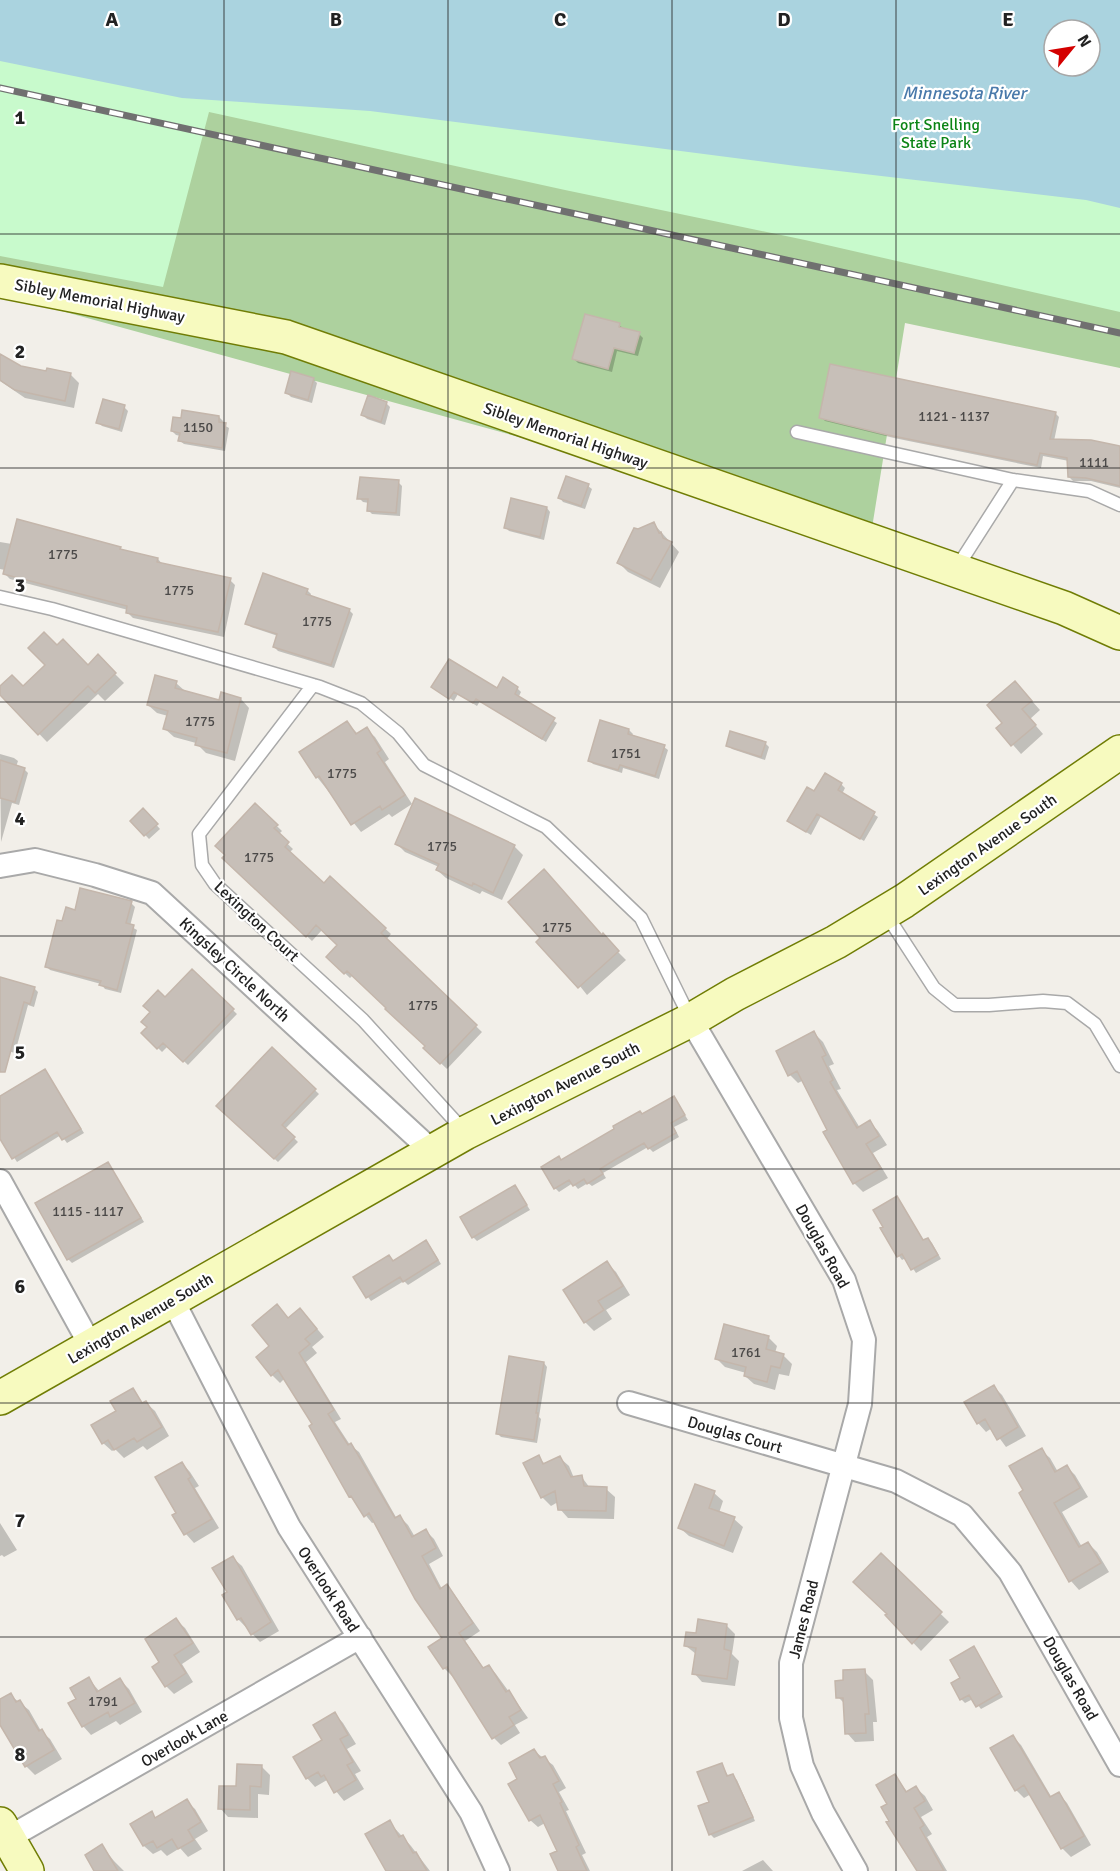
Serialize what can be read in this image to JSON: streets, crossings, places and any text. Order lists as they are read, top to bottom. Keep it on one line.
{"streets":{"street":["Sibley Memorial Highway","Lexington Avenue South","Kingsley Circle North","Douglas Road","Douglas Court","Overlook Road","James Road","Overlook Lane"],"lane":["Lexington Court"]},"crossings":[["Lexington Avenue South","Lexington Court"],["Lexington Avenue South","Kingsley Circle North"],["Lexington Avenue South","Douglas Road"],["Lexington Avenue South","Overlook Road"],["Douglas Road","Douglas Court"],["Douglas Road","James Road"],["Douglas Court","James Road"],["Overlook Road","Overlook Lane"]],"water":["Minnesota River"],"parks":["Fort Snelling State Park"],"house_numbers":["1121 - 1137","1150","1111","1775","1775","1775","1775","1751","1775","1775","1775","1775","1775","1115 - 1117","1761","1791"],"north":"top right","grid":{"columns":["A","B","C","D","E"],"rows":["1","2","3","4","5","6","7","8"]}}
